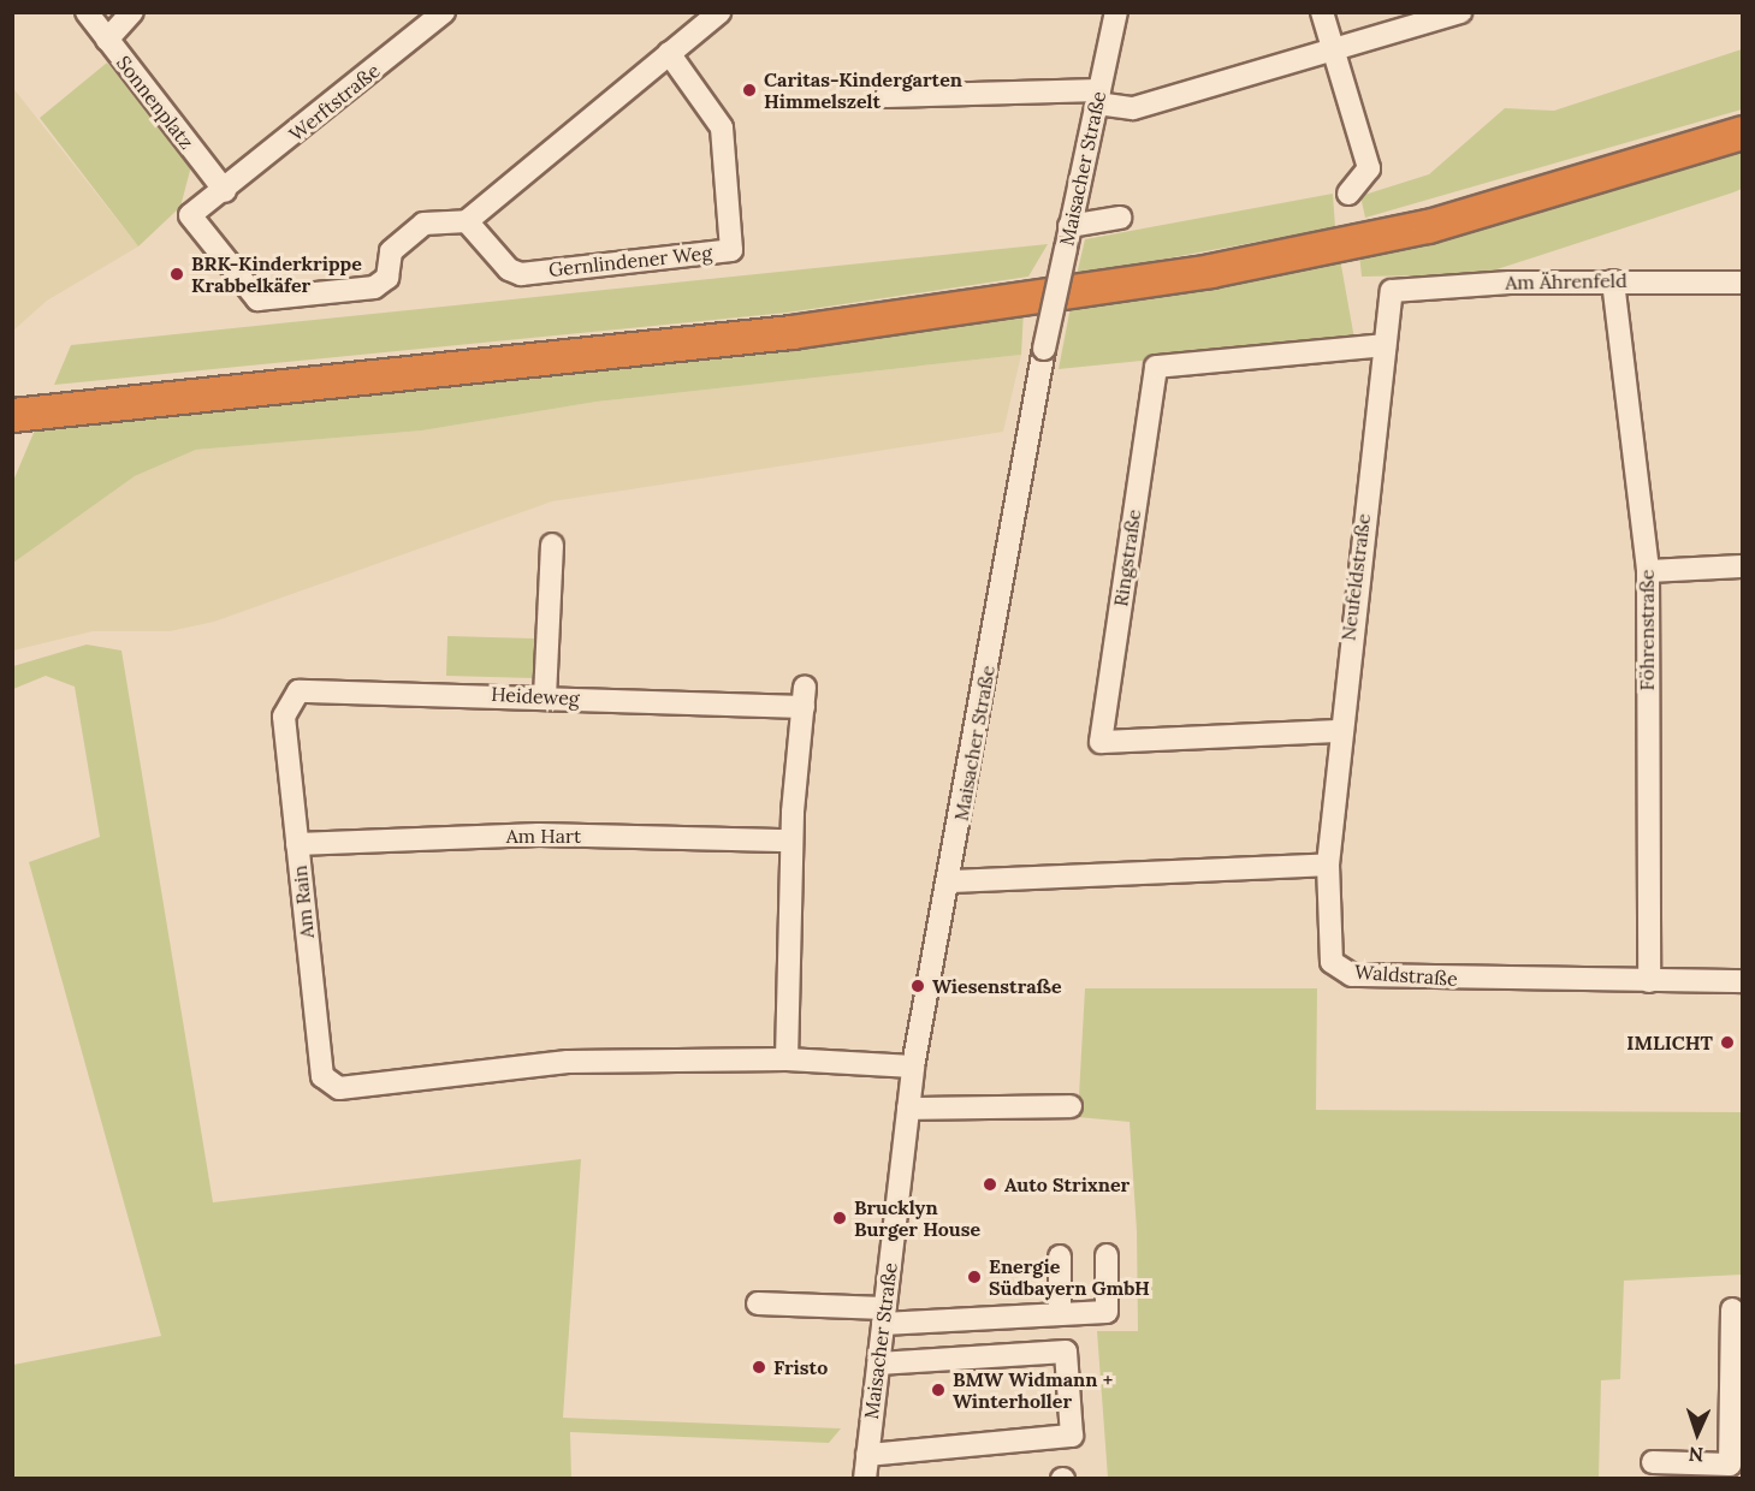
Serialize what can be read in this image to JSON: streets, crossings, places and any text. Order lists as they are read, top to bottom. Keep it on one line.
{"streets":{"street":["Sonnenplatz","Werftstraße","Maisacher Straße","Gernlindener Weg","Am Ährenfeld","Ringstraße","Neufeldstraße","Föhrenstraße","Heideweg","Am Hart","Am Rain","Waldstraße"]},"crossings":[["Sonnenplatz","Werftstraße"],["Werftstraße","Gernlindener Weg"],["Am Ährenfeld","Neufeldstraße"],["Am Ährenfeld","Föhrenstraße"],["Ringstraße","Neufeldstraße"],["Neufeldstraße","Waldstraße"],["Föhrenstraße","Waldstraße"],["Heideweg","Am Hart"],["Heideweg","Am Rain"],["Am Hart","Am Rain"]],"places":["Caritas-Kindergarten Himmelszelt","BRK-Kinderkrippe Krabbelkäfer","Wiesenstraße","IMLICHT","Auto Strixner","Brucklyn Burger House","Energie Südbayern GmbH","Fristo","BMW Widmann + Winterholler"],"north":"bottom"}
